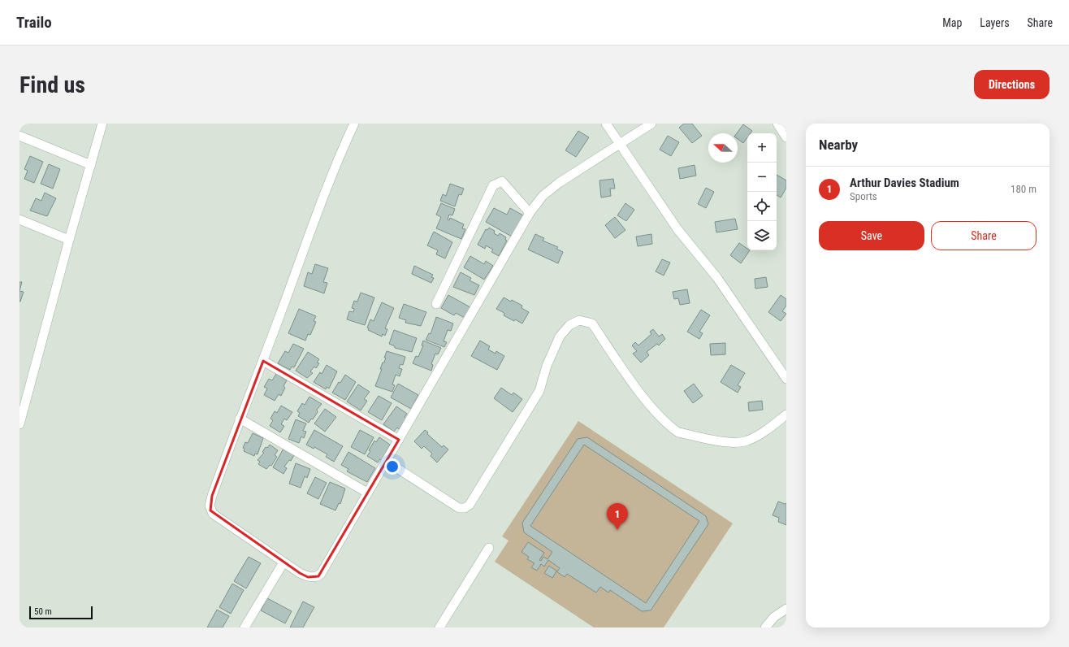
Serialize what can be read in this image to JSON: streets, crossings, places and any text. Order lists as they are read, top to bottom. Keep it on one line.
{"scale_bar":"50 m","north":"left","page":{"header":"Trailo","nav":["Map","Layers","Share"],"buttons":["Directions",["Save","Share"]],"title":"Find us","heading":"Nearby","map_buttons":["+","−"],"list":[{"mark":"1","name":"Arthur Davies Stadium","note":"Sports","value":"180 m"}],"pins":"1","scale":"50 m"}}
